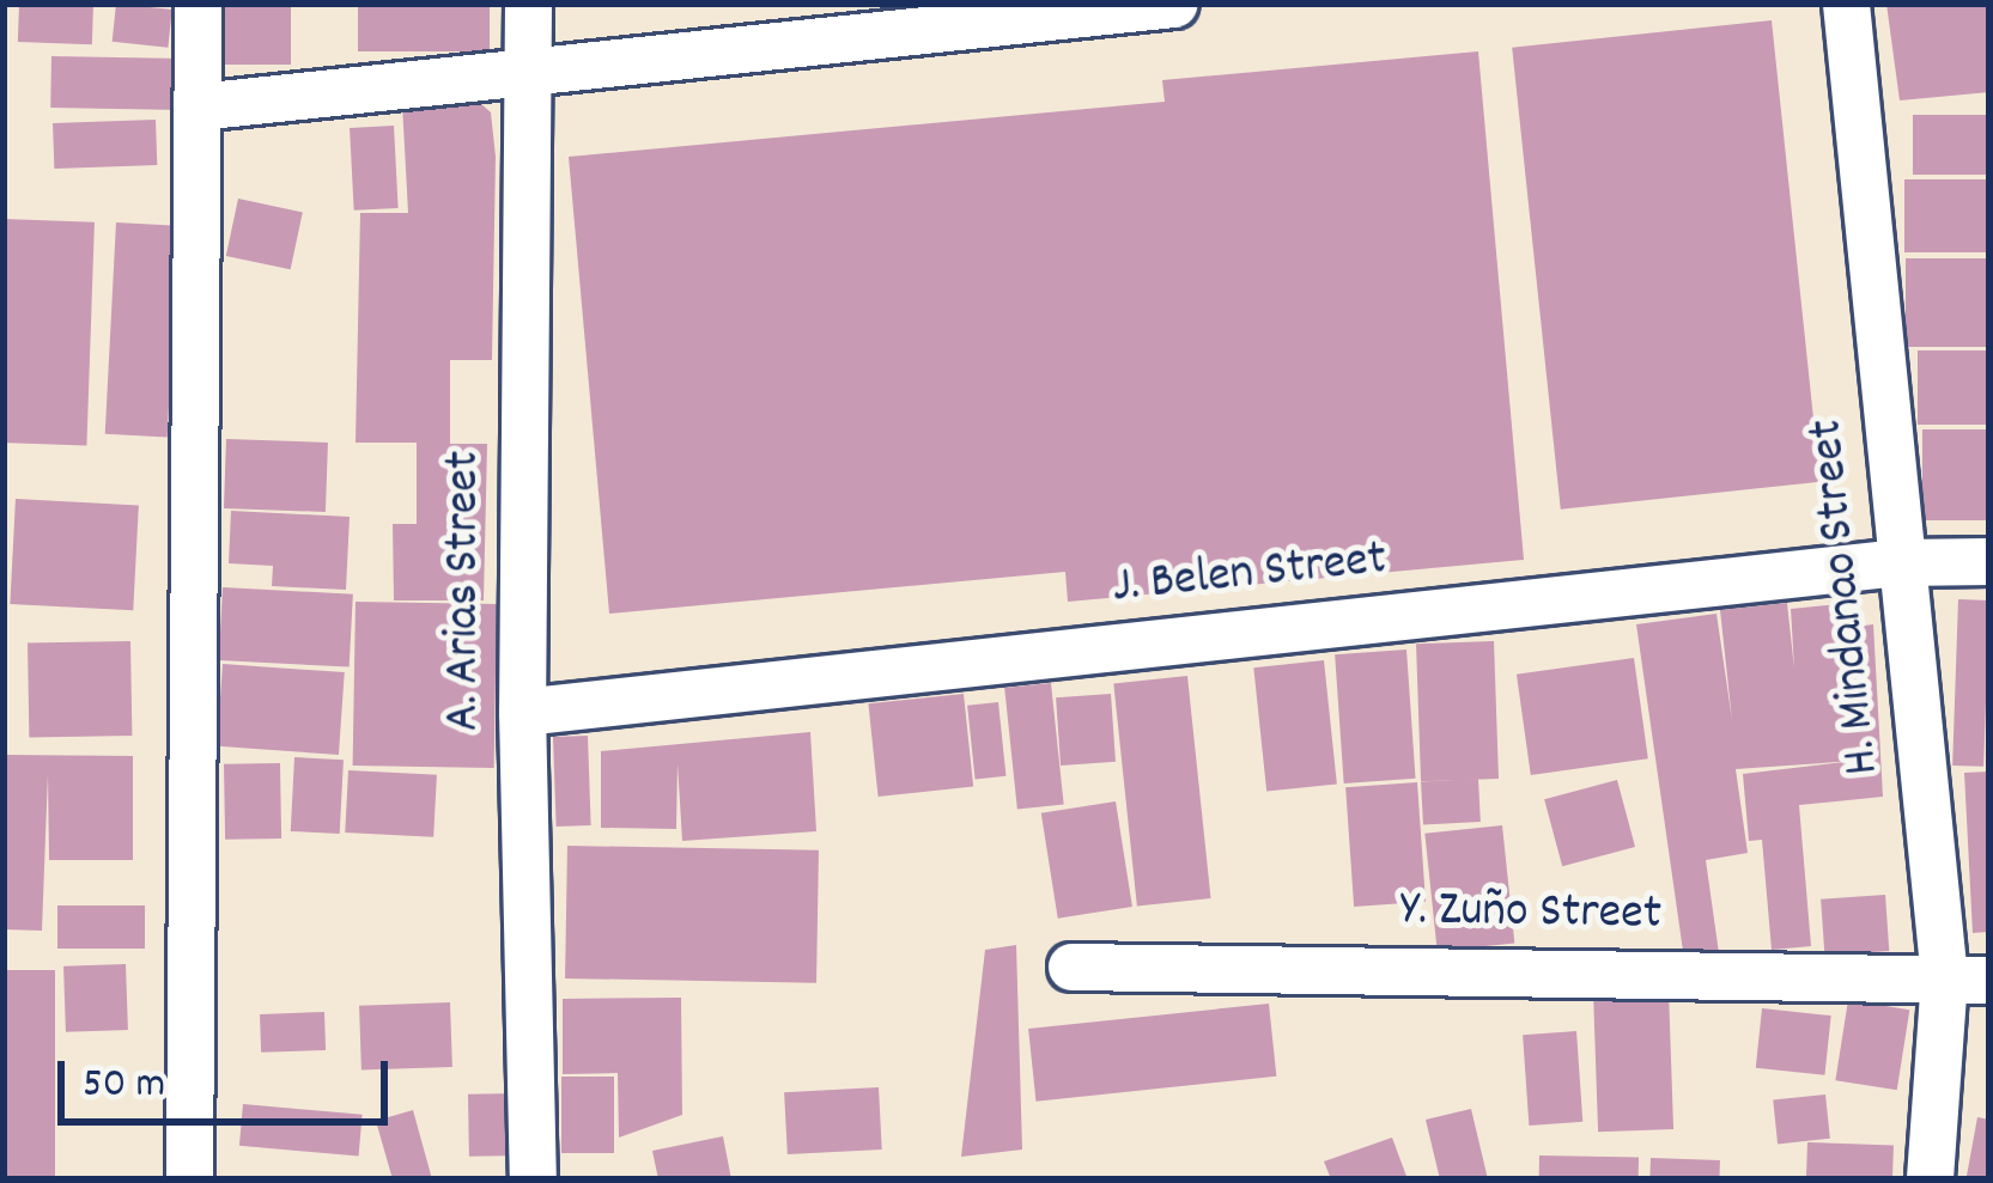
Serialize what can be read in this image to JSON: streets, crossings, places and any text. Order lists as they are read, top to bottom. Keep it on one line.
{"streets":{"street":["J. Belen Street","A. Arias Street","H. Mindanao Street","Y. Zuño Street"]},"crossings":[["J. Belen Street","A. Arias Street"],["J. Belen Street","H. Mindanao Street"],["H. Mindanao Street","Y. Zuño Street"]],"scale_bar":"50 m"}
